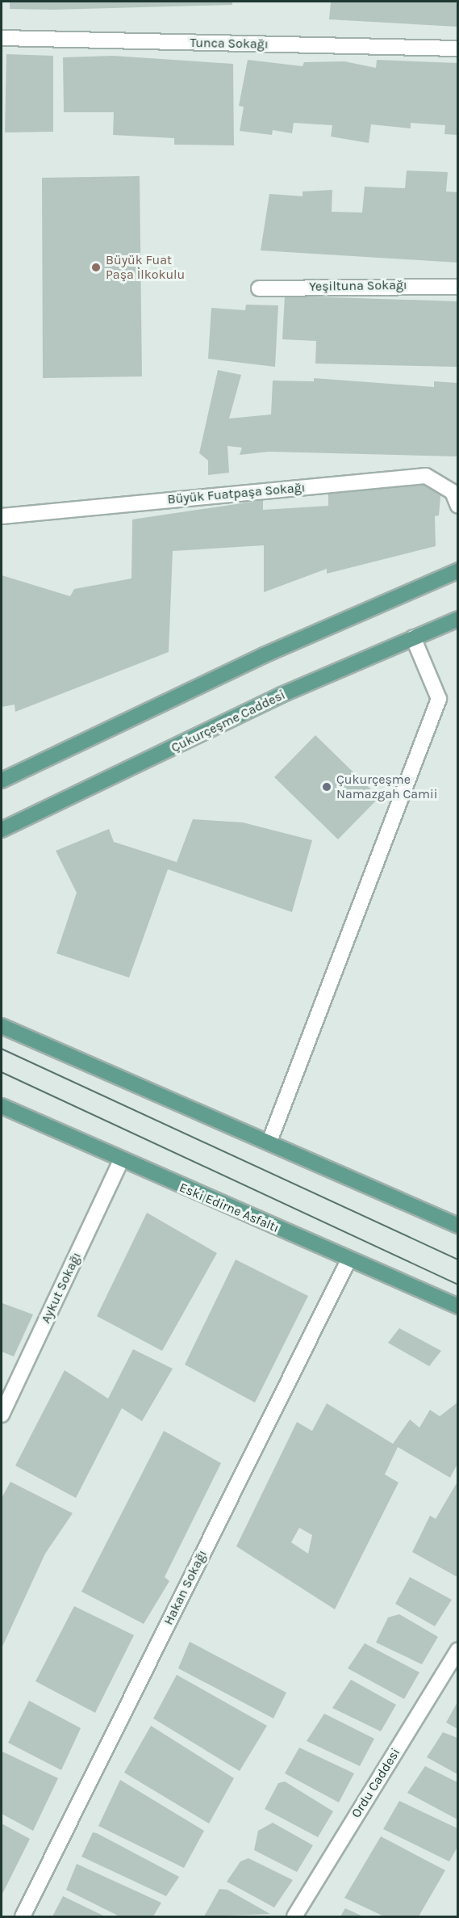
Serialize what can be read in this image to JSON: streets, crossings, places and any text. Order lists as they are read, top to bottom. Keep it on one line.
{"streets":{"main road":["Çukurçeşme Caddesi","Eski Edirne Asfaltı"],"street":["Tunca Sokağı","Yeşiltuna Sokağı","Büyük Fuatpaşa Sokağı","Aykut Sokağı","Hakan Sokağı","Ordu Caddesi"]},"crossings":[["Eski Edirne Asfaltı","Aykut Sokağı"],["Eski Edirne Asfaltı","Hakan Sokağı"]],"places":["Büyük Fuat Paşa İlkokulu","Çukurçeşme Namazgah Camii"]}
